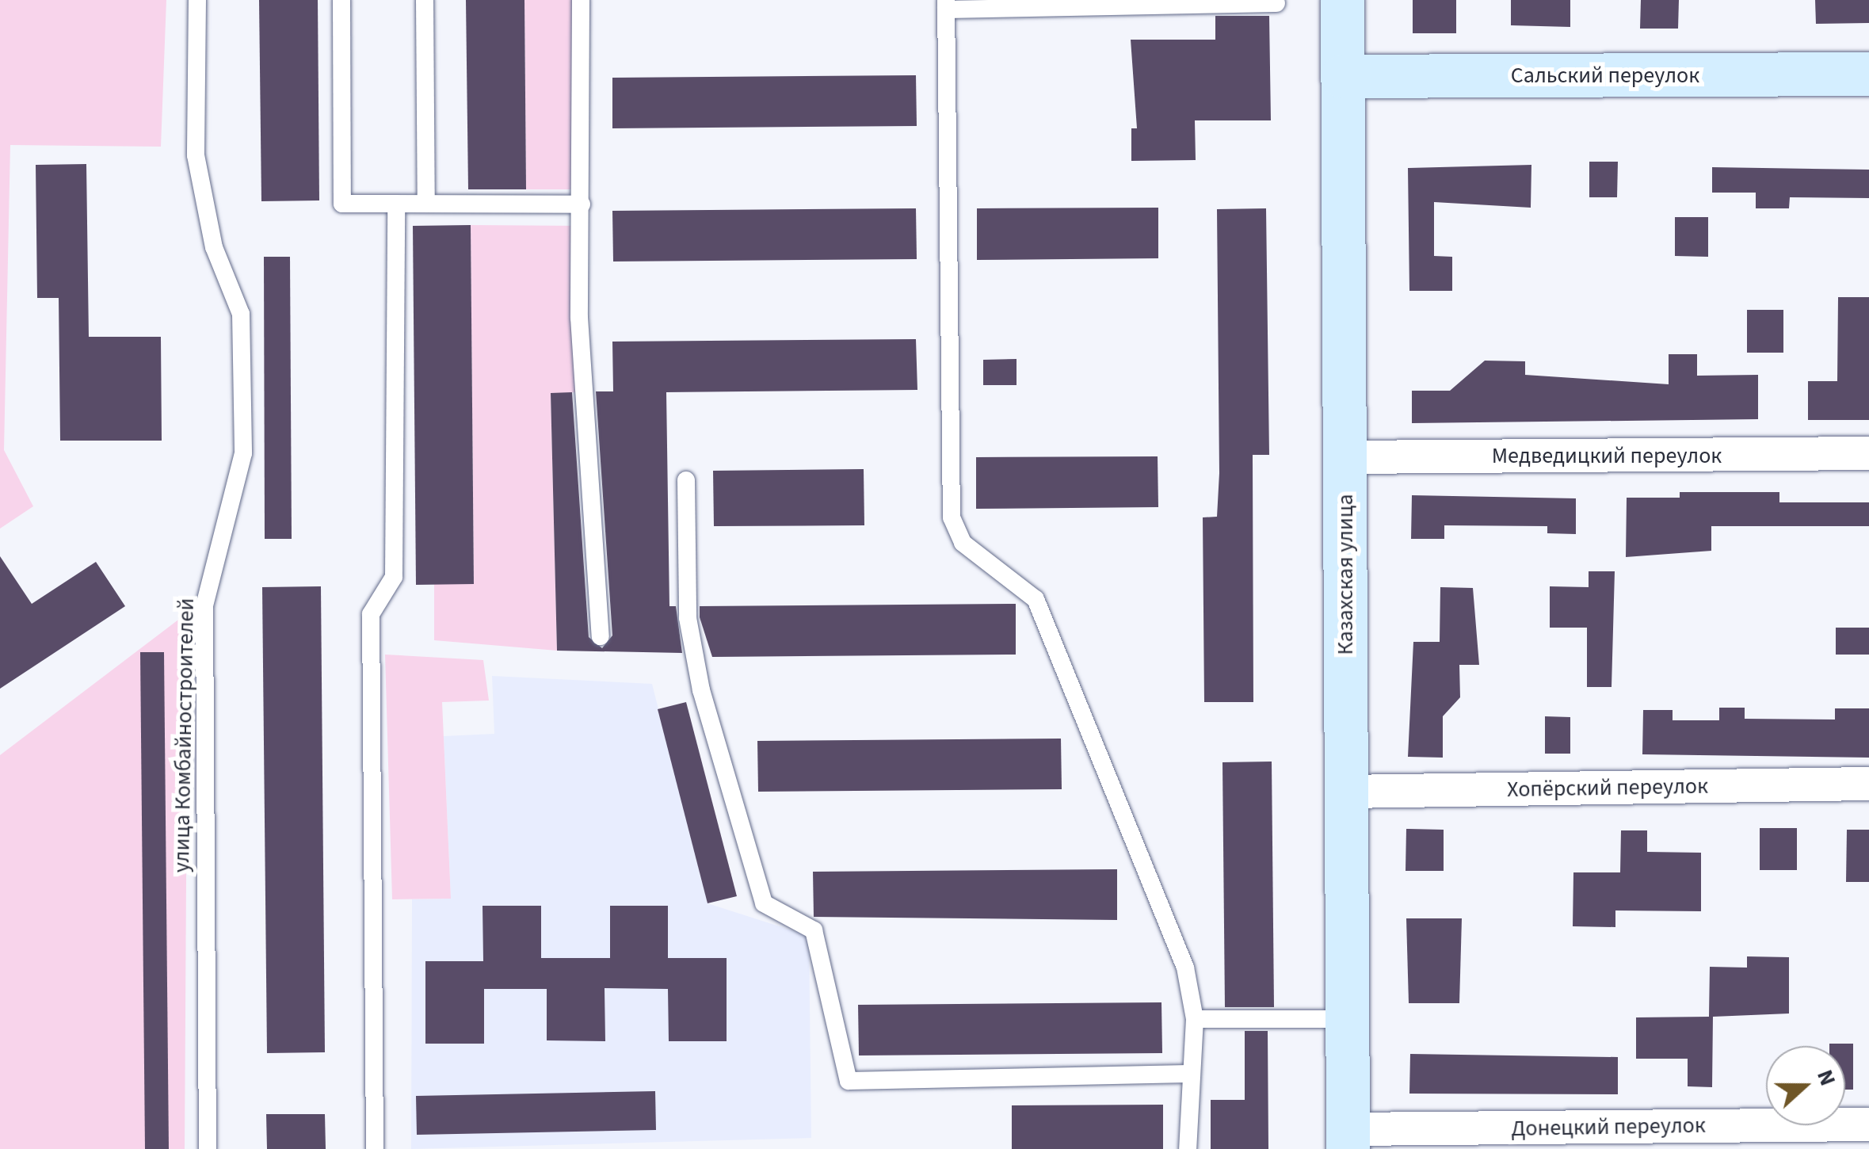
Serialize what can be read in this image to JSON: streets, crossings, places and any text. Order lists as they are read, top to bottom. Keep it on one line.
{"streets":{"main road":["Сальский переулок","Казахская улица"],"street":["Медведицкий переулок","Хопёрский переулок","Донецкий переулок"],"lane":["улица Комбайностроителей"]},"crossings":[["Сальский переулок","Казахская улица"],["Медведицкий переулок","Казахская улица"],["Казахская улица","Хопёрский переулок"],["Казахская улица","Донецкий переулок"]],"north":"right"}
